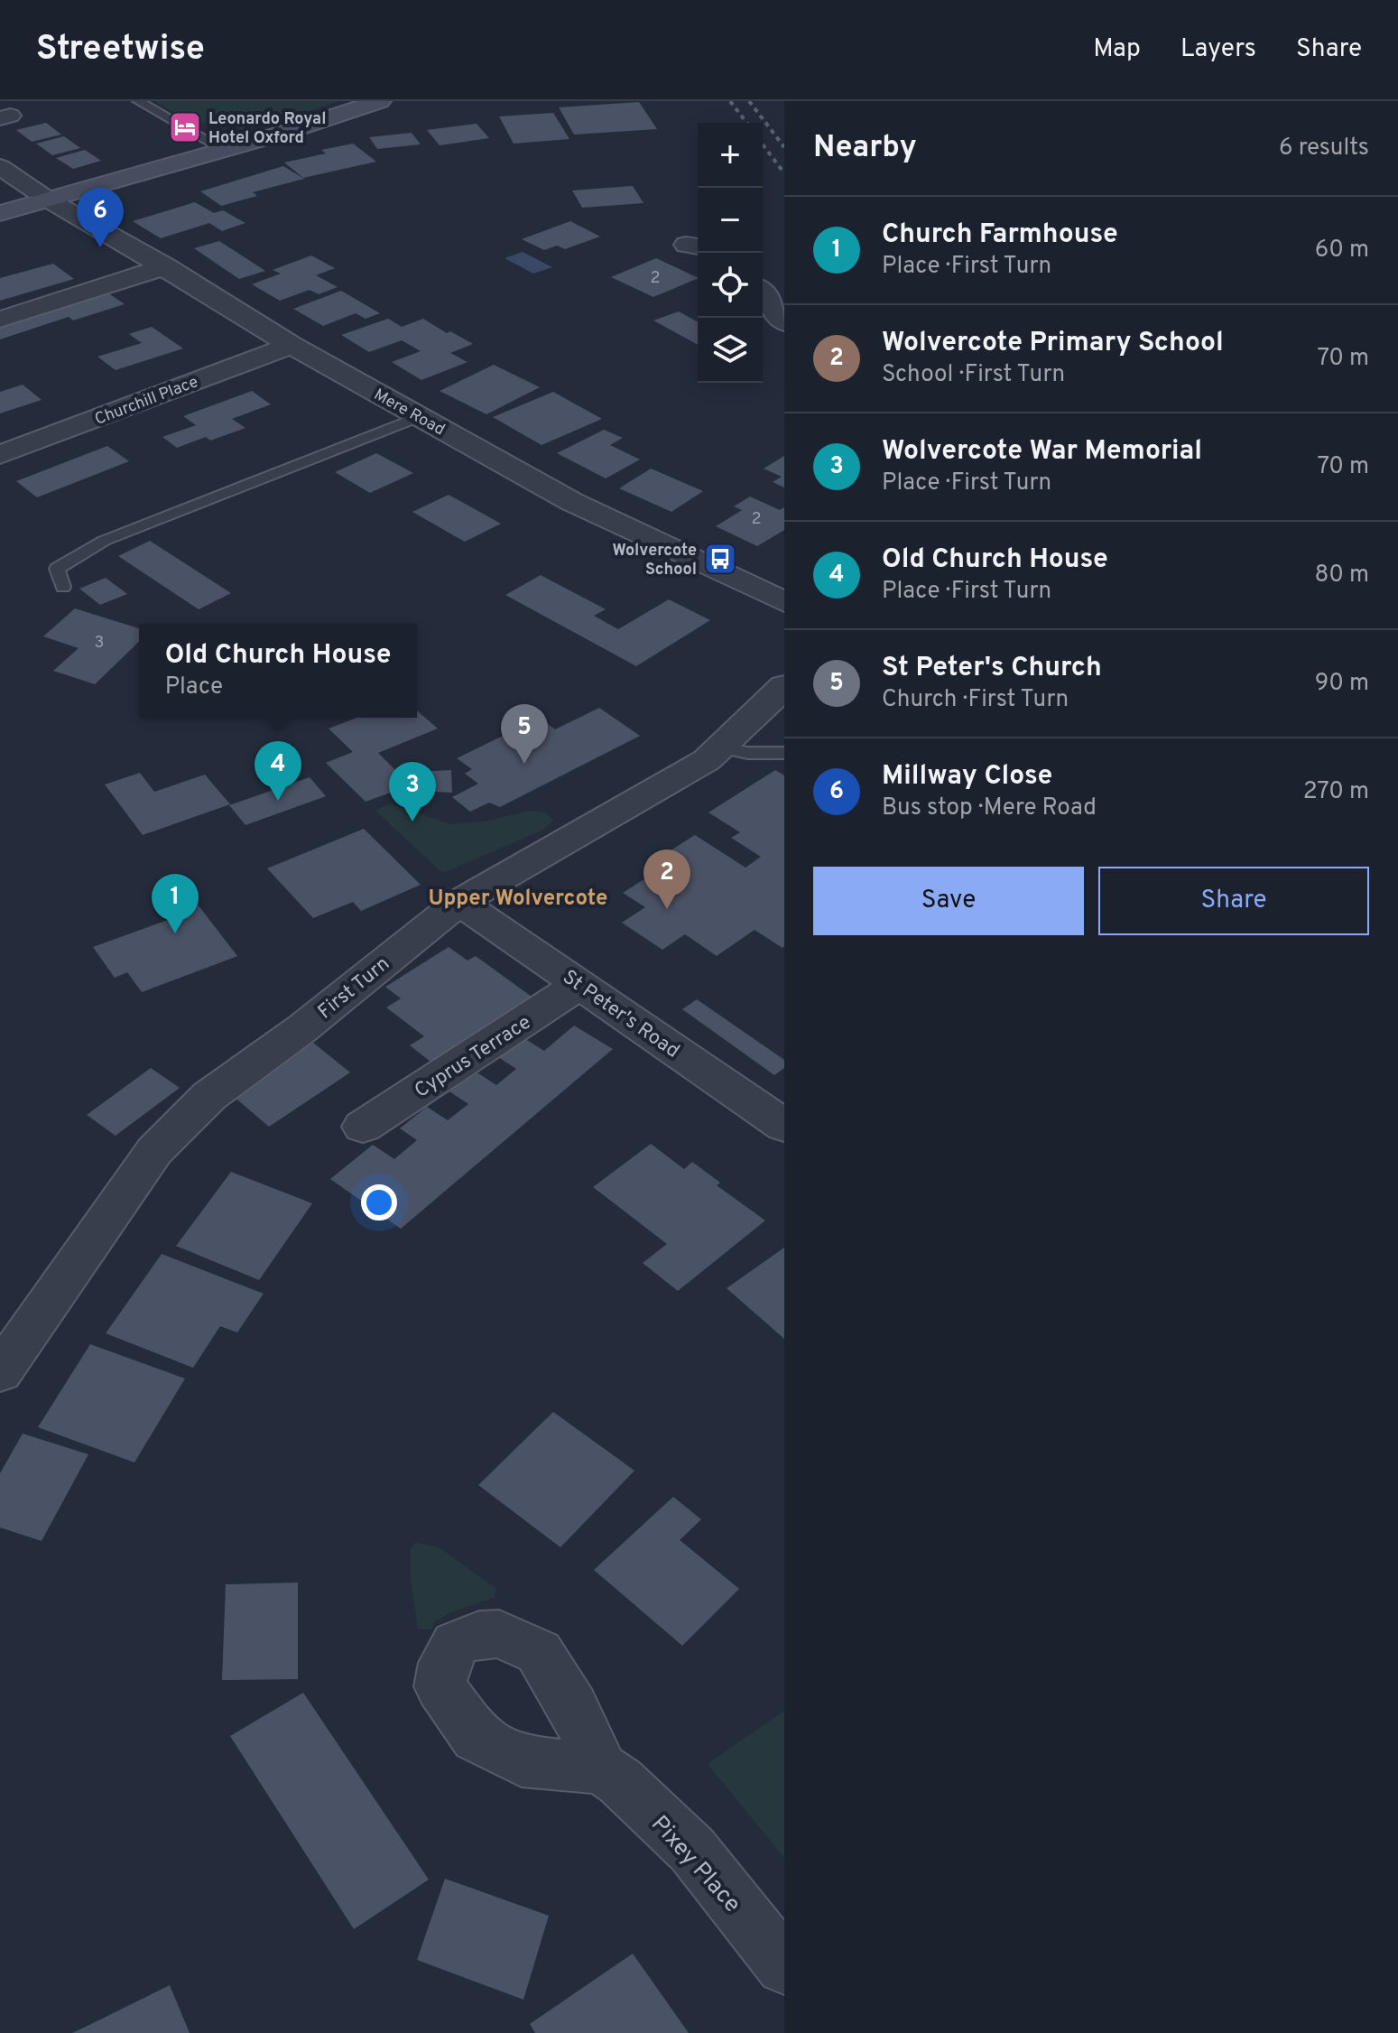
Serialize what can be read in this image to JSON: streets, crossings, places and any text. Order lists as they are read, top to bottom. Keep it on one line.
{"streets":{"street":["Churchill Place","Mere Road","First Turn","St Peter's Road","Cyprus Terrace","Pixey Place"]},"crossings":[["Churchill Place","Mere Road"],["First Turn","St Peter's Road"],["St Peter's Road","Cyprus Terrace"]],"districts":["Upper Wolvercote"],"places":{"hotel":["Leonardo Royal Hotel Oxford"],"bus stop":["Wolvercote School"]},"house_numbers":["2","2","3"],"page":{"header":"Streetwise","nav":["Map","Layers","Share"],"heading":["Nearby","6 results"],"map_buttons":["+","−"],"pins":["6","5","4","3","2","1"],"list":[{"mark":"1","name":"Church Farmhouse","note":"Place · First Turn","value":"60 m"},{"mark":"2","name":"Wolvercote Primary School","note":"School · First Turn","value":"70 m"},{"mark":"3","name":"Wolvercote War Memorial","note":"Place · First Turn","value":"70 m"},{"mark":"4","name":"Old Church House","note":"Place · First Turn","value":"80 m"},{"mark":"5","name":"St Peter's Church","note":"Church · First Turn","value":"90 m"},{"mark":"6","name":"Millway Close","note":"Bus stop · Mere Road","value":"270 m"}],"popup":["Old Church House","Place"],"buttons":["Save","Share"]}}
